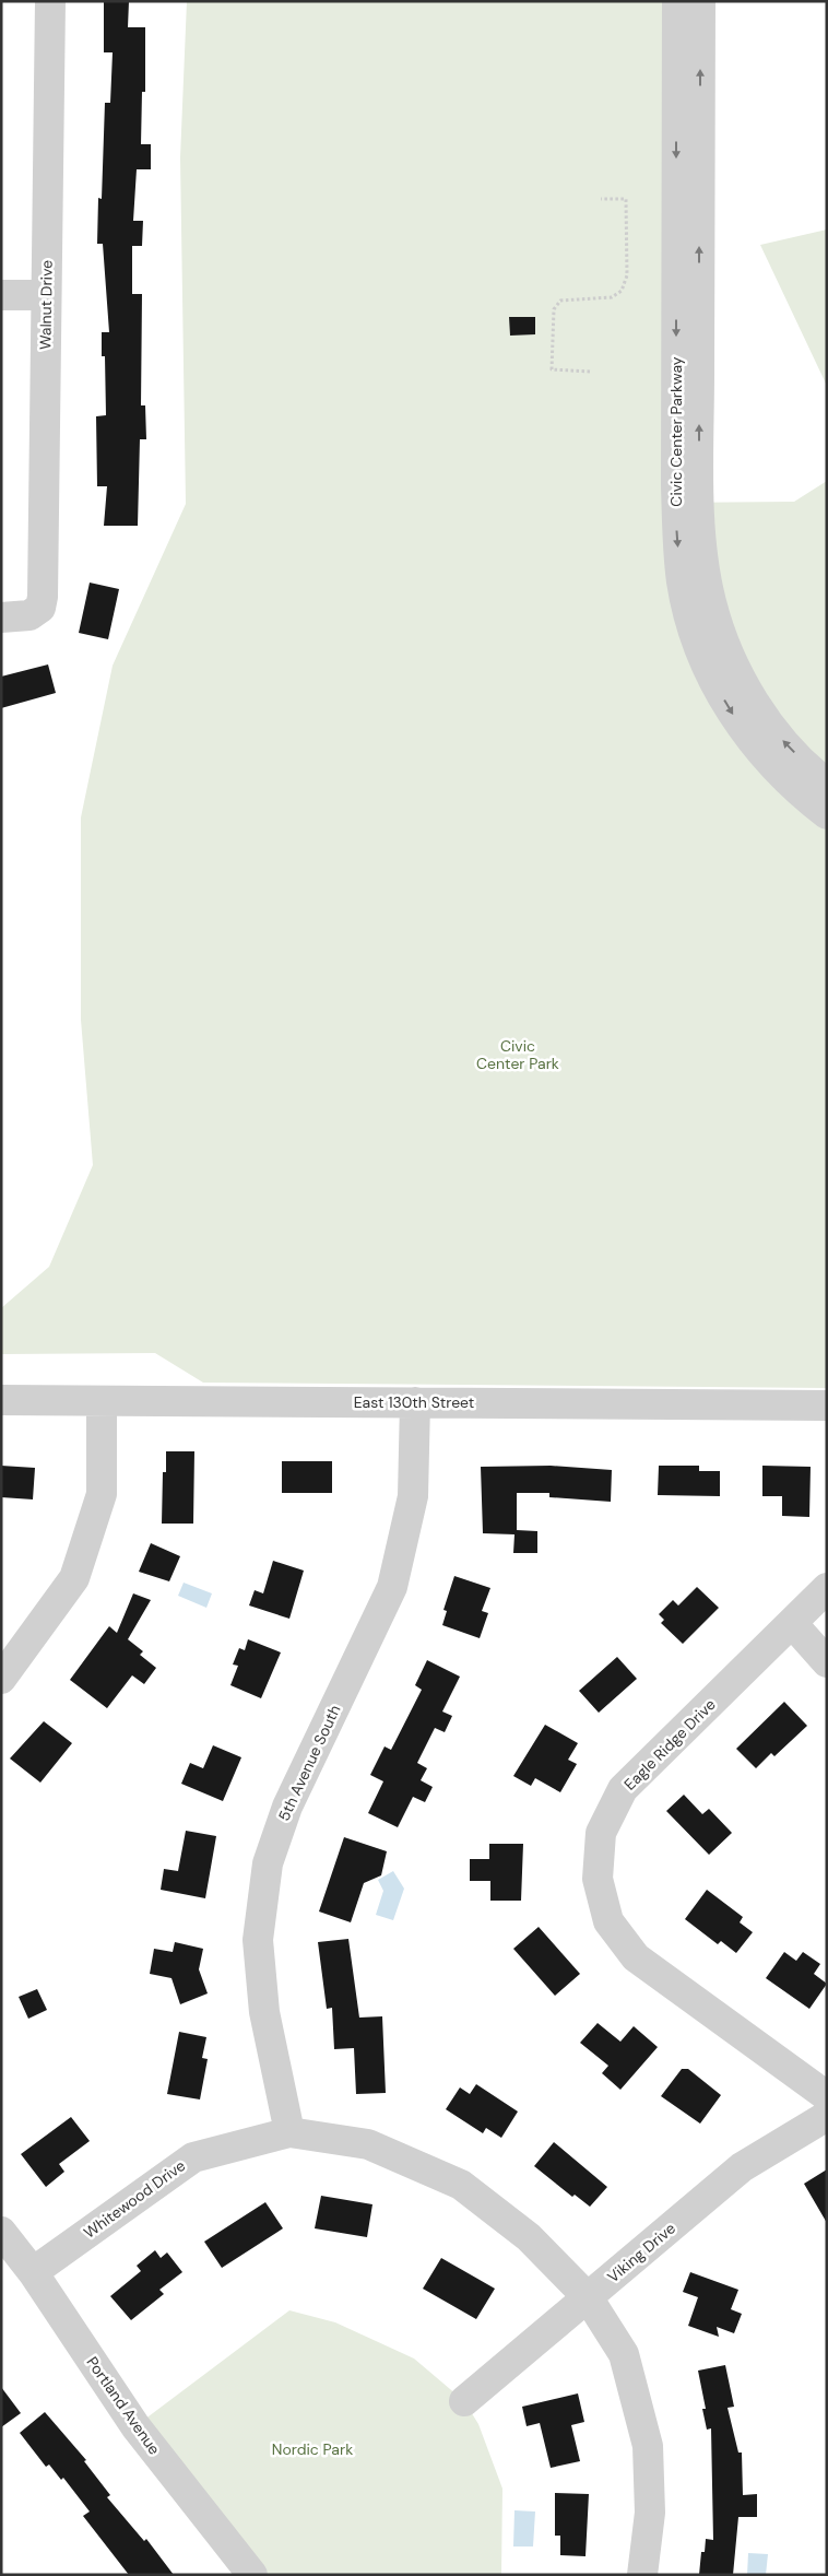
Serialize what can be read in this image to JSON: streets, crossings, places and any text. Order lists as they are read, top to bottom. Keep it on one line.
{"streets":{"street":["Walnut Drive","Civic Center Parkway","East 130th Street","Eagle Ridge Drive","5th Avenue South","Whitewood Drive","Viking Drive","Portland Avenue"]},"crossings":[["East 130th Street","5th Avenue South"],["5th Avenue South","Whitewood Drive"],["Whitewood Drive","Viking Drive"],["Whitewood Drive","Portland Avenue"]],"parks":["Civic Center Park","Nordic Park"]}
